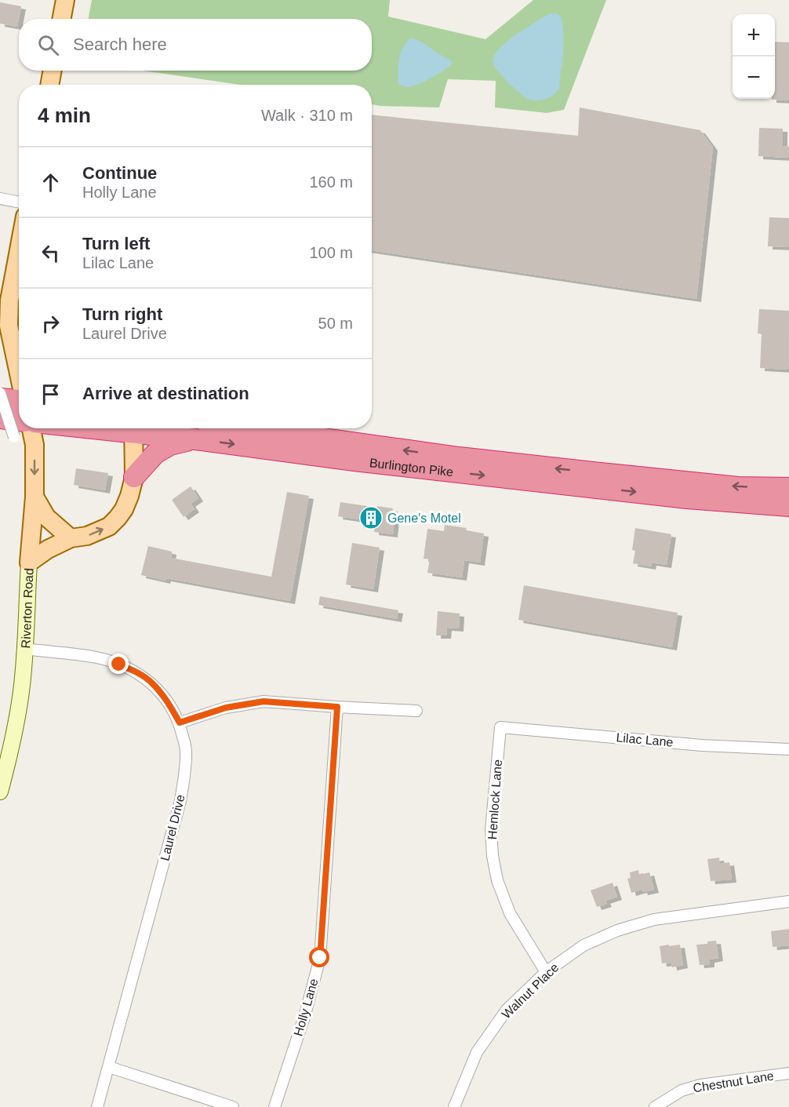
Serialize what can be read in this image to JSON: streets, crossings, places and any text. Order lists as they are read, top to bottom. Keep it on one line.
{"streets":{"highway":["Burlington Pike"],"main road":["Riverton Road"],"street":["Lilac Lane","Hemlock Lane","Laurel Drive","Walnut Place","Holly Lane","Chestnut Lane"]},"crossings":[["Riverton Road","Laurel Drive"],["Lilac Lane","Hemlock Lane"],["Hemlock Lane","Walnut Place"]],"places":{"building":["Gene's Motel"]},"page":{"map_buttons":["+","−"],"search":"Search here","heading":["4 min","Walk · 310 m"],"list":[["Continue","Holly Lane","160 m"],["Turn left","Lilac Lane","100 m"],["Turn right","Laurel Drive","50 m"],"Arrive at destination"]}}
